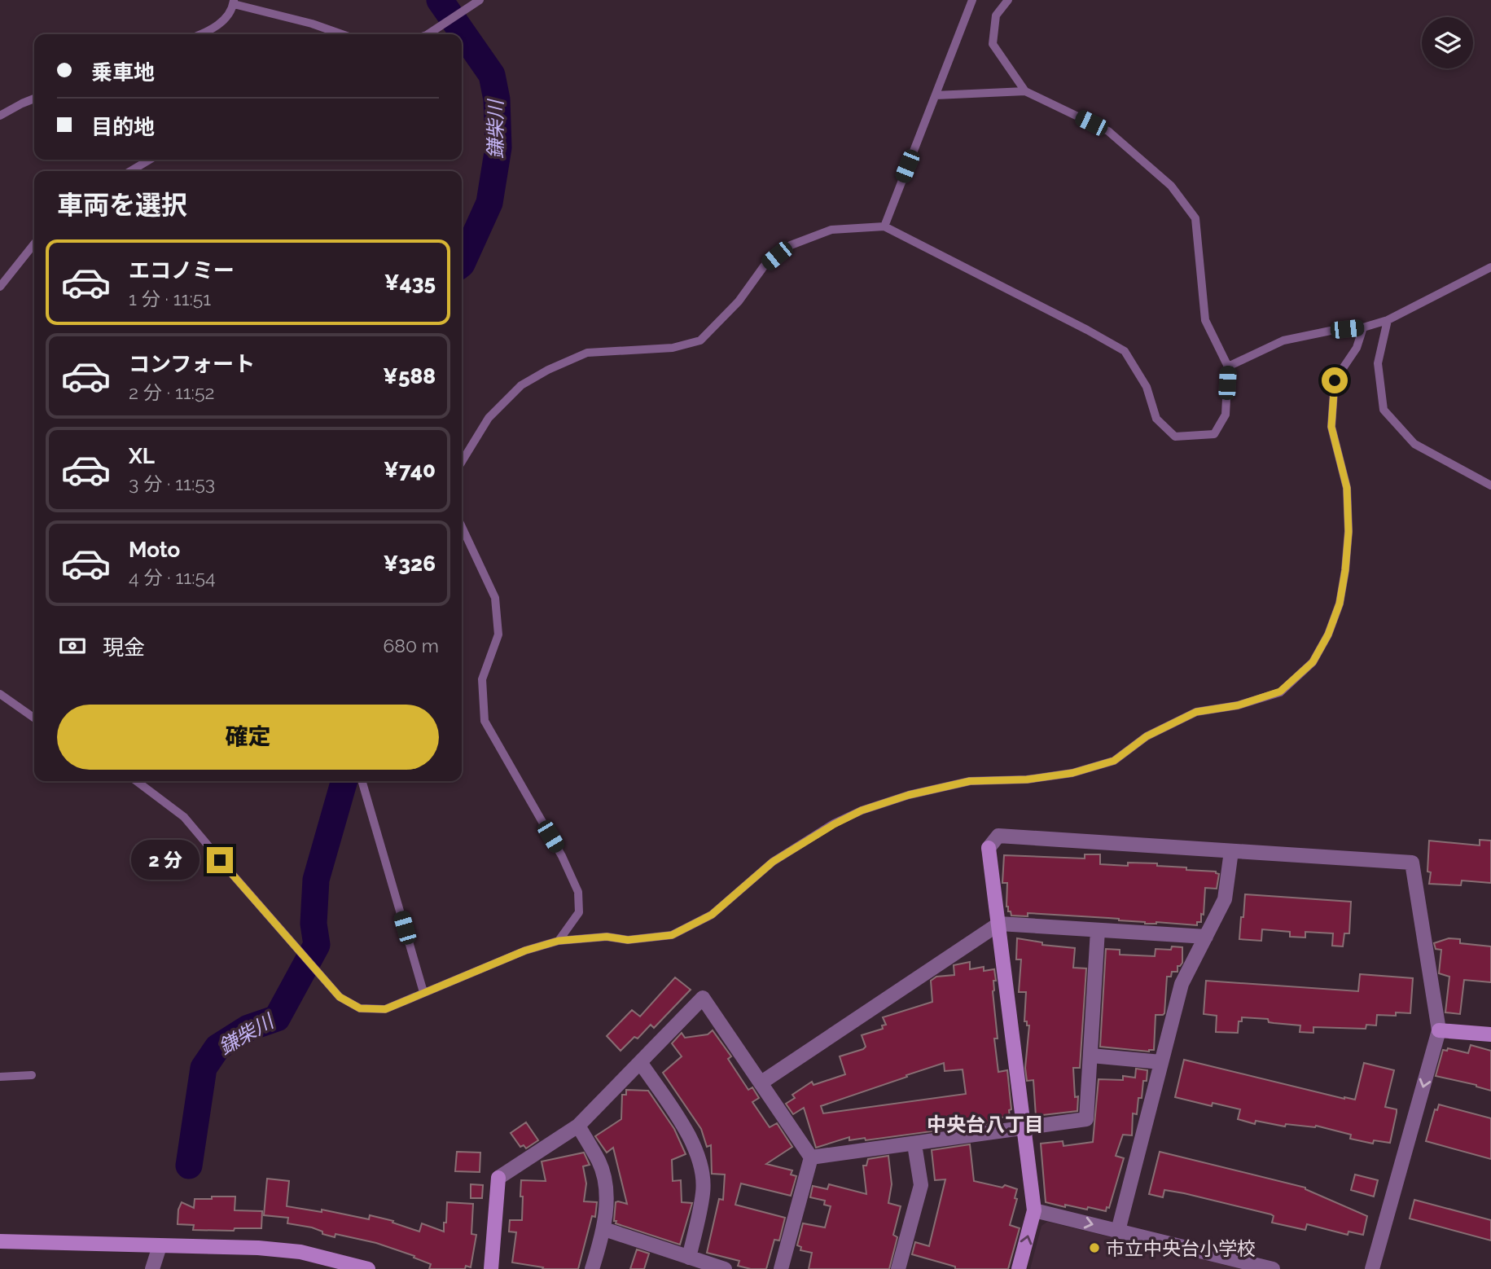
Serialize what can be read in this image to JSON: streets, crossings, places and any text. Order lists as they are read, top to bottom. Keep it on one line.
{"districts":["中央台八丁目"],"water":["鎌柴川"],"places":["市立中央台小学校"],"page":{"banner":["乗車地","目的地"],"heading":"車両を選択","list":[{"name":"エコノミー","note":"1 分 · 11:51","value":"¥435"},{"name":"コンフォート","note":"2 分 · 11:52","value":"¥588"},{"name":"XL","note":"3 分 · 11:53","value":"¥740"},{"name":"Moto","note":"4 分 · 11:54","value":"¥326"}],"pay":["現金","680 m"],"buttons":"確定","bubble":"2 分"}}
